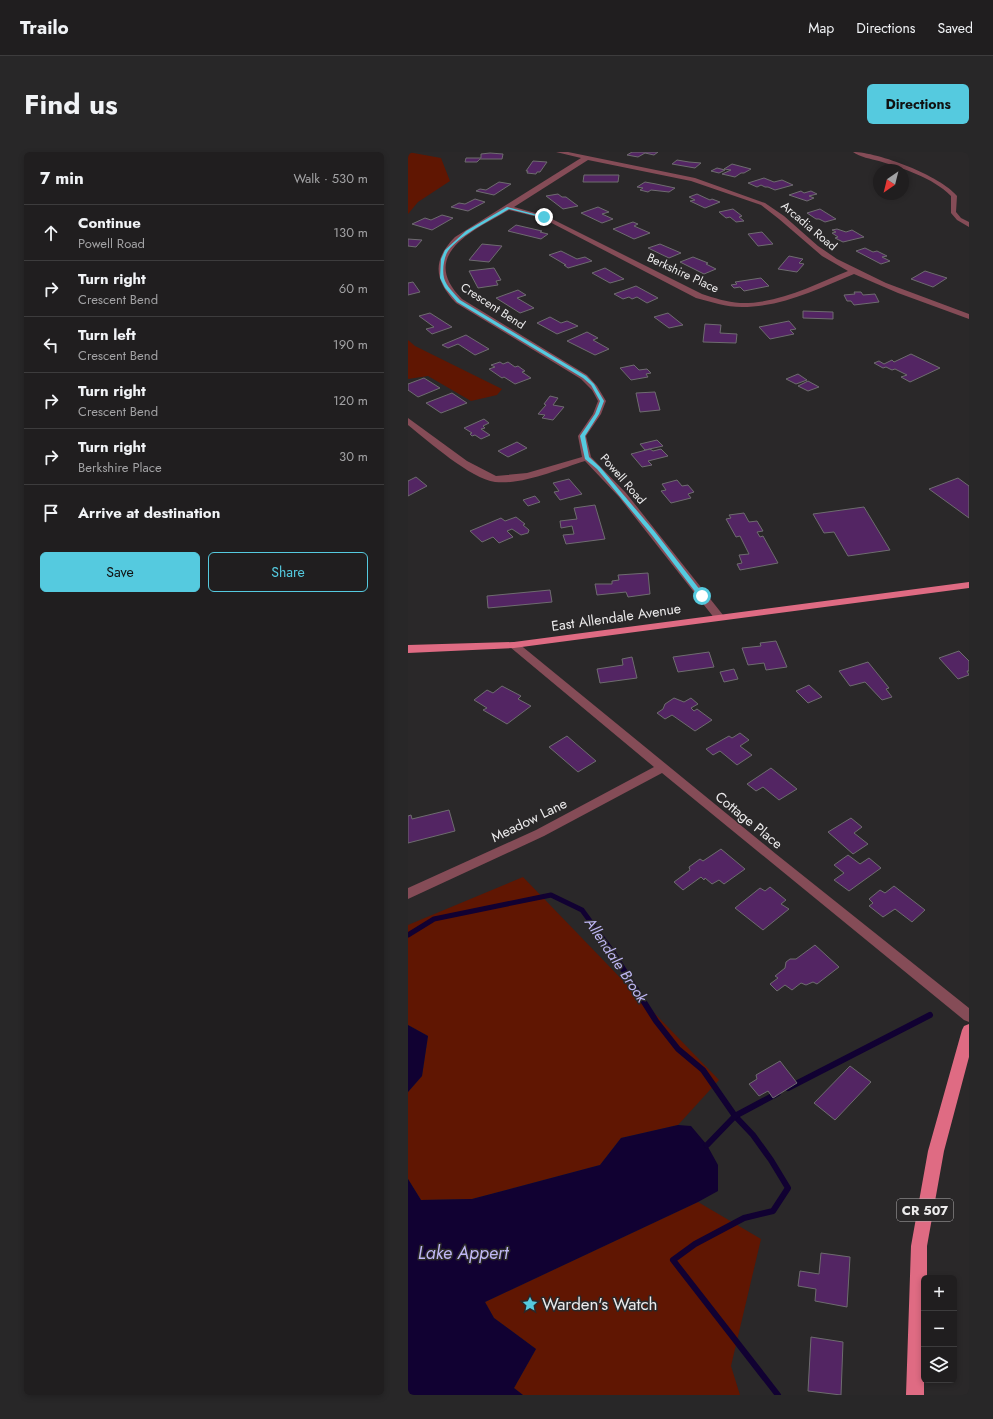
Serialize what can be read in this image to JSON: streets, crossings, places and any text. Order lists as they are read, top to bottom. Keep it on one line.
{"streets":{"main road":["East Allendale Avenue","CR 507"],"street":["Arcadia Road","Berkshire Place","Crescent Bend","Powell Road","Meadow Lane","Cottage Place"]},"crossings":[["Arcadia Road","Berkshire Place"],["Arcadia Road","Crescent Bend"],["Berkshire Place","Crescent Bend"],["Crescent Bend","Powell Road"],["Powell Road","East Allendale Avenue"],["East Allendale Avenue","Cottage Place"],["Meadow Lane","Cottage Place"]],"water":["Allendale Brook","Lake Appert"],"places":{"place":["Warden's Watch"]},"north":"bottom left","page":{"header":"Trailo","nav":["Map","Directions","Saved"],"title":"Find us","buttons":["Directions",["Save","Share"]],"heading":["7 min","Walk · 530 m"],"list":[["Continue","Powell Road","130 m"],["Turn right","Crescent Bend","60 m"],["Turn left","Crescent Bend","190 m"],["Turn right","Crescent Bend","120 m"],["Turn right","Berkshire Place","30 m"],"Arrive at destination"],"map_buttons":["+","−"]}}
